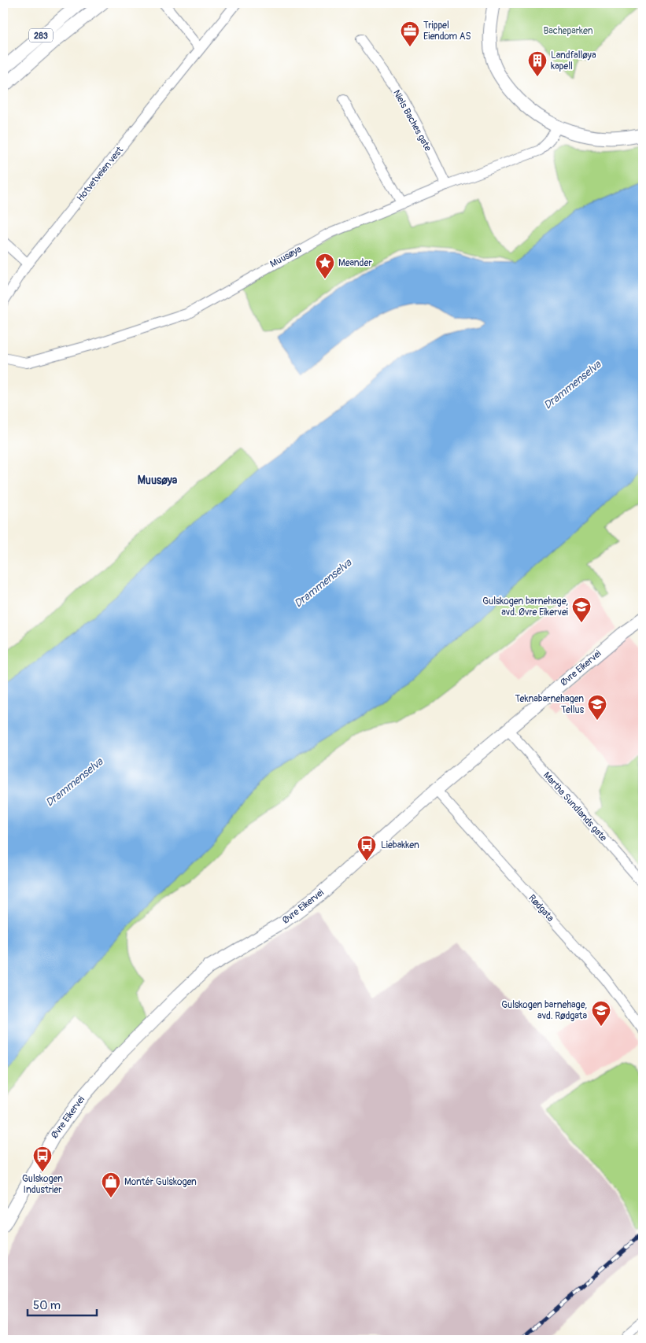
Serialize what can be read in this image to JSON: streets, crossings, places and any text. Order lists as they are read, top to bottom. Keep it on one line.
{"streets":{"main road":["283","Øvre Eikervei"],"street":["Niels Baches gate","Hotvetveien vest","Muusøya","Martha Sundlands gate","Rødgata"]},"crossings":[["Niels Baches gate","Muusøya"],["Øvre Eikervei","Martha Sundlands gate"],["Øvre Eikervei","Rødgata"]],"districts":["Muusøya"],"water":["Drammenselva"],"parks":["Bacheparken"],"places":{"office":["Trippel Eiendom AS"],"building":["Landfalløya kapell"],"place":["Meander"],"school or university":["Gulskogen barnehage, avd. Øvre Eikervei","Teknabarnehagen Tellus","Gulskogen barnehage, avd. Rødgata"],"bus stop":["Liebakken","Gulskogen Industrier"],"shop":["Montér Gulskogen"]},"scale_bar":"50 m"}
